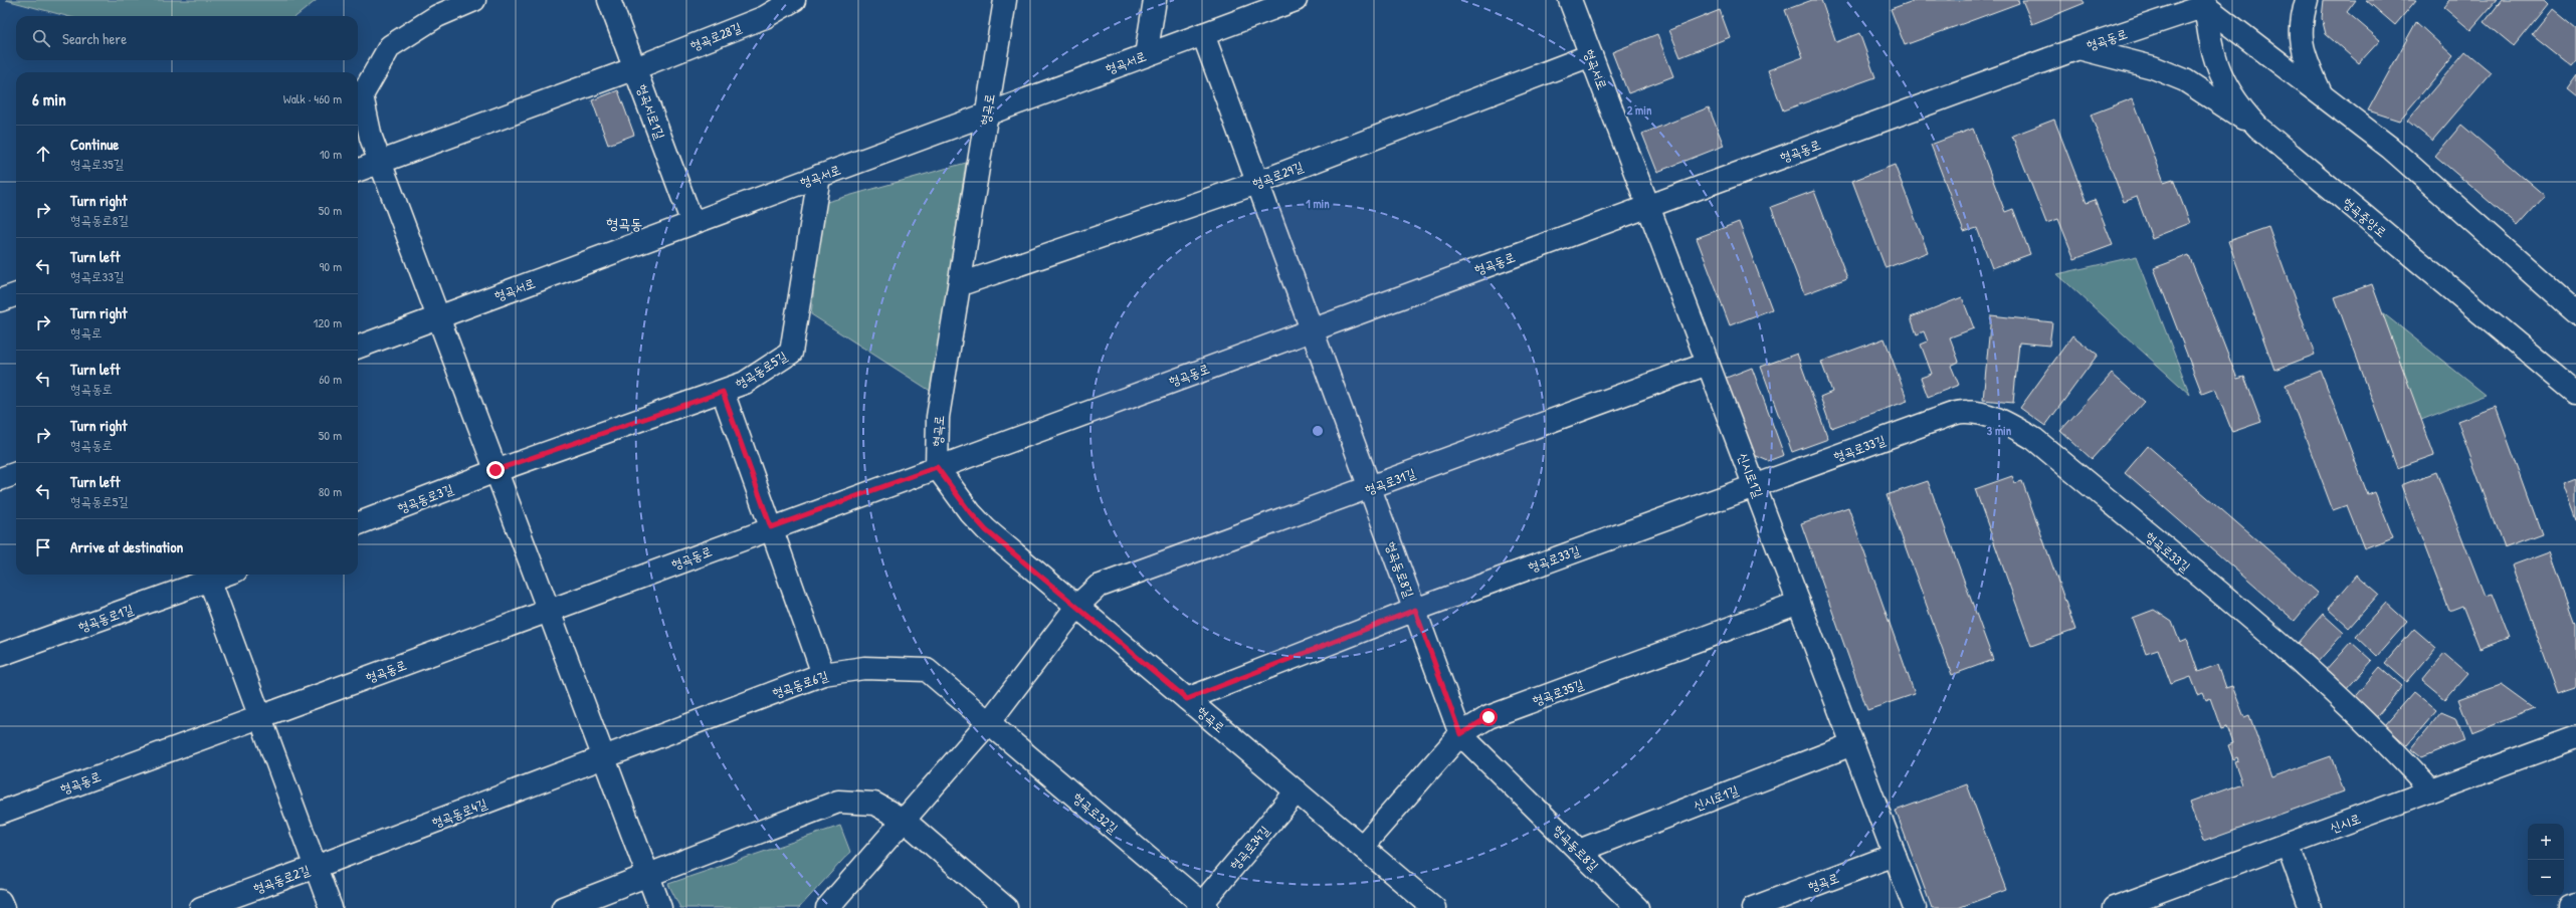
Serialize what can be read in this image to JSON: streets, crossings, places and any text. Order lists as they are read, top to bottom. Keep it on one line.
{"streets":{"street":["형곡로28길","형곡동로","형곡서로","형곡로","형곡서로1길","형곡로29길","형곡중앙로","형곡동로5길","형곡로33길","신시로1길","형곡로31길","형곡동로3길","형곡동로8길","형곡동로1길","형곡동로6길","형곡로35길","형곡동로4길","형곡로32길","신시로","형곡로34길","형곡동로2길"]},"crossings":[["형곡로28길","형곡서로1길"],["형곡동로","형곡서로"],["형곡동로","형곡로"],["형곡동로","형곡중앙로"],["형곡동로","신시로1길"],["형곡동로","형곡동로8길"],["형곡서로","형곡로"],["형곡서로","형곡서로1길"],["형곡서로","형곡로29길"],["형곡서로","형곡동로5길"],["형곡서로","신시로1길"],["형곡로","형곡로29길"],["형곡로","형곡로33길"],["형곡로","신시로1길"],["형곡로","형곡로31길"],["형곡로","형곡로35길"],["형곡로","형곡로34길"],["형곡동로5길","형곡동로3길"],["형곡로33길","신시로1길"],["형곡로33길","형곡동로8길"],["형곡로33길","신시로"],["신시로1길","형곡로31길"],["신시로1길","형곡동로8길"],["신시로1길","형곡로35길"],["형곡로31길","형곡동로8길"],["형곡동로8길","형곡로35길"],["형곡동로6길","형곡동로4길"],["형곡동로6길","형곡로32길"],["형곡동로4길","형곡동로2길"],["형곡로32길","형곡로34길"]],"districts":["형곡동"],"page":{"search":"Search here","heading":["6 min","Walk · 460 m"],"list":[["Continue","형곡로35길","10 m"],["Turn right","형곡동로8길","50 m"],["Turn left","형곡로33길","90 m"],["Turn right","형곡로","120 m"],["Turn left","형곡동로","60 m"],["Turn right","형곡동로","50 m"],["Turn left","형곡동로5길","80 m"],"Arrive at destination"],"map_buttons":["+","−"]},"rings":["2 min","1 min","3 min"]}
